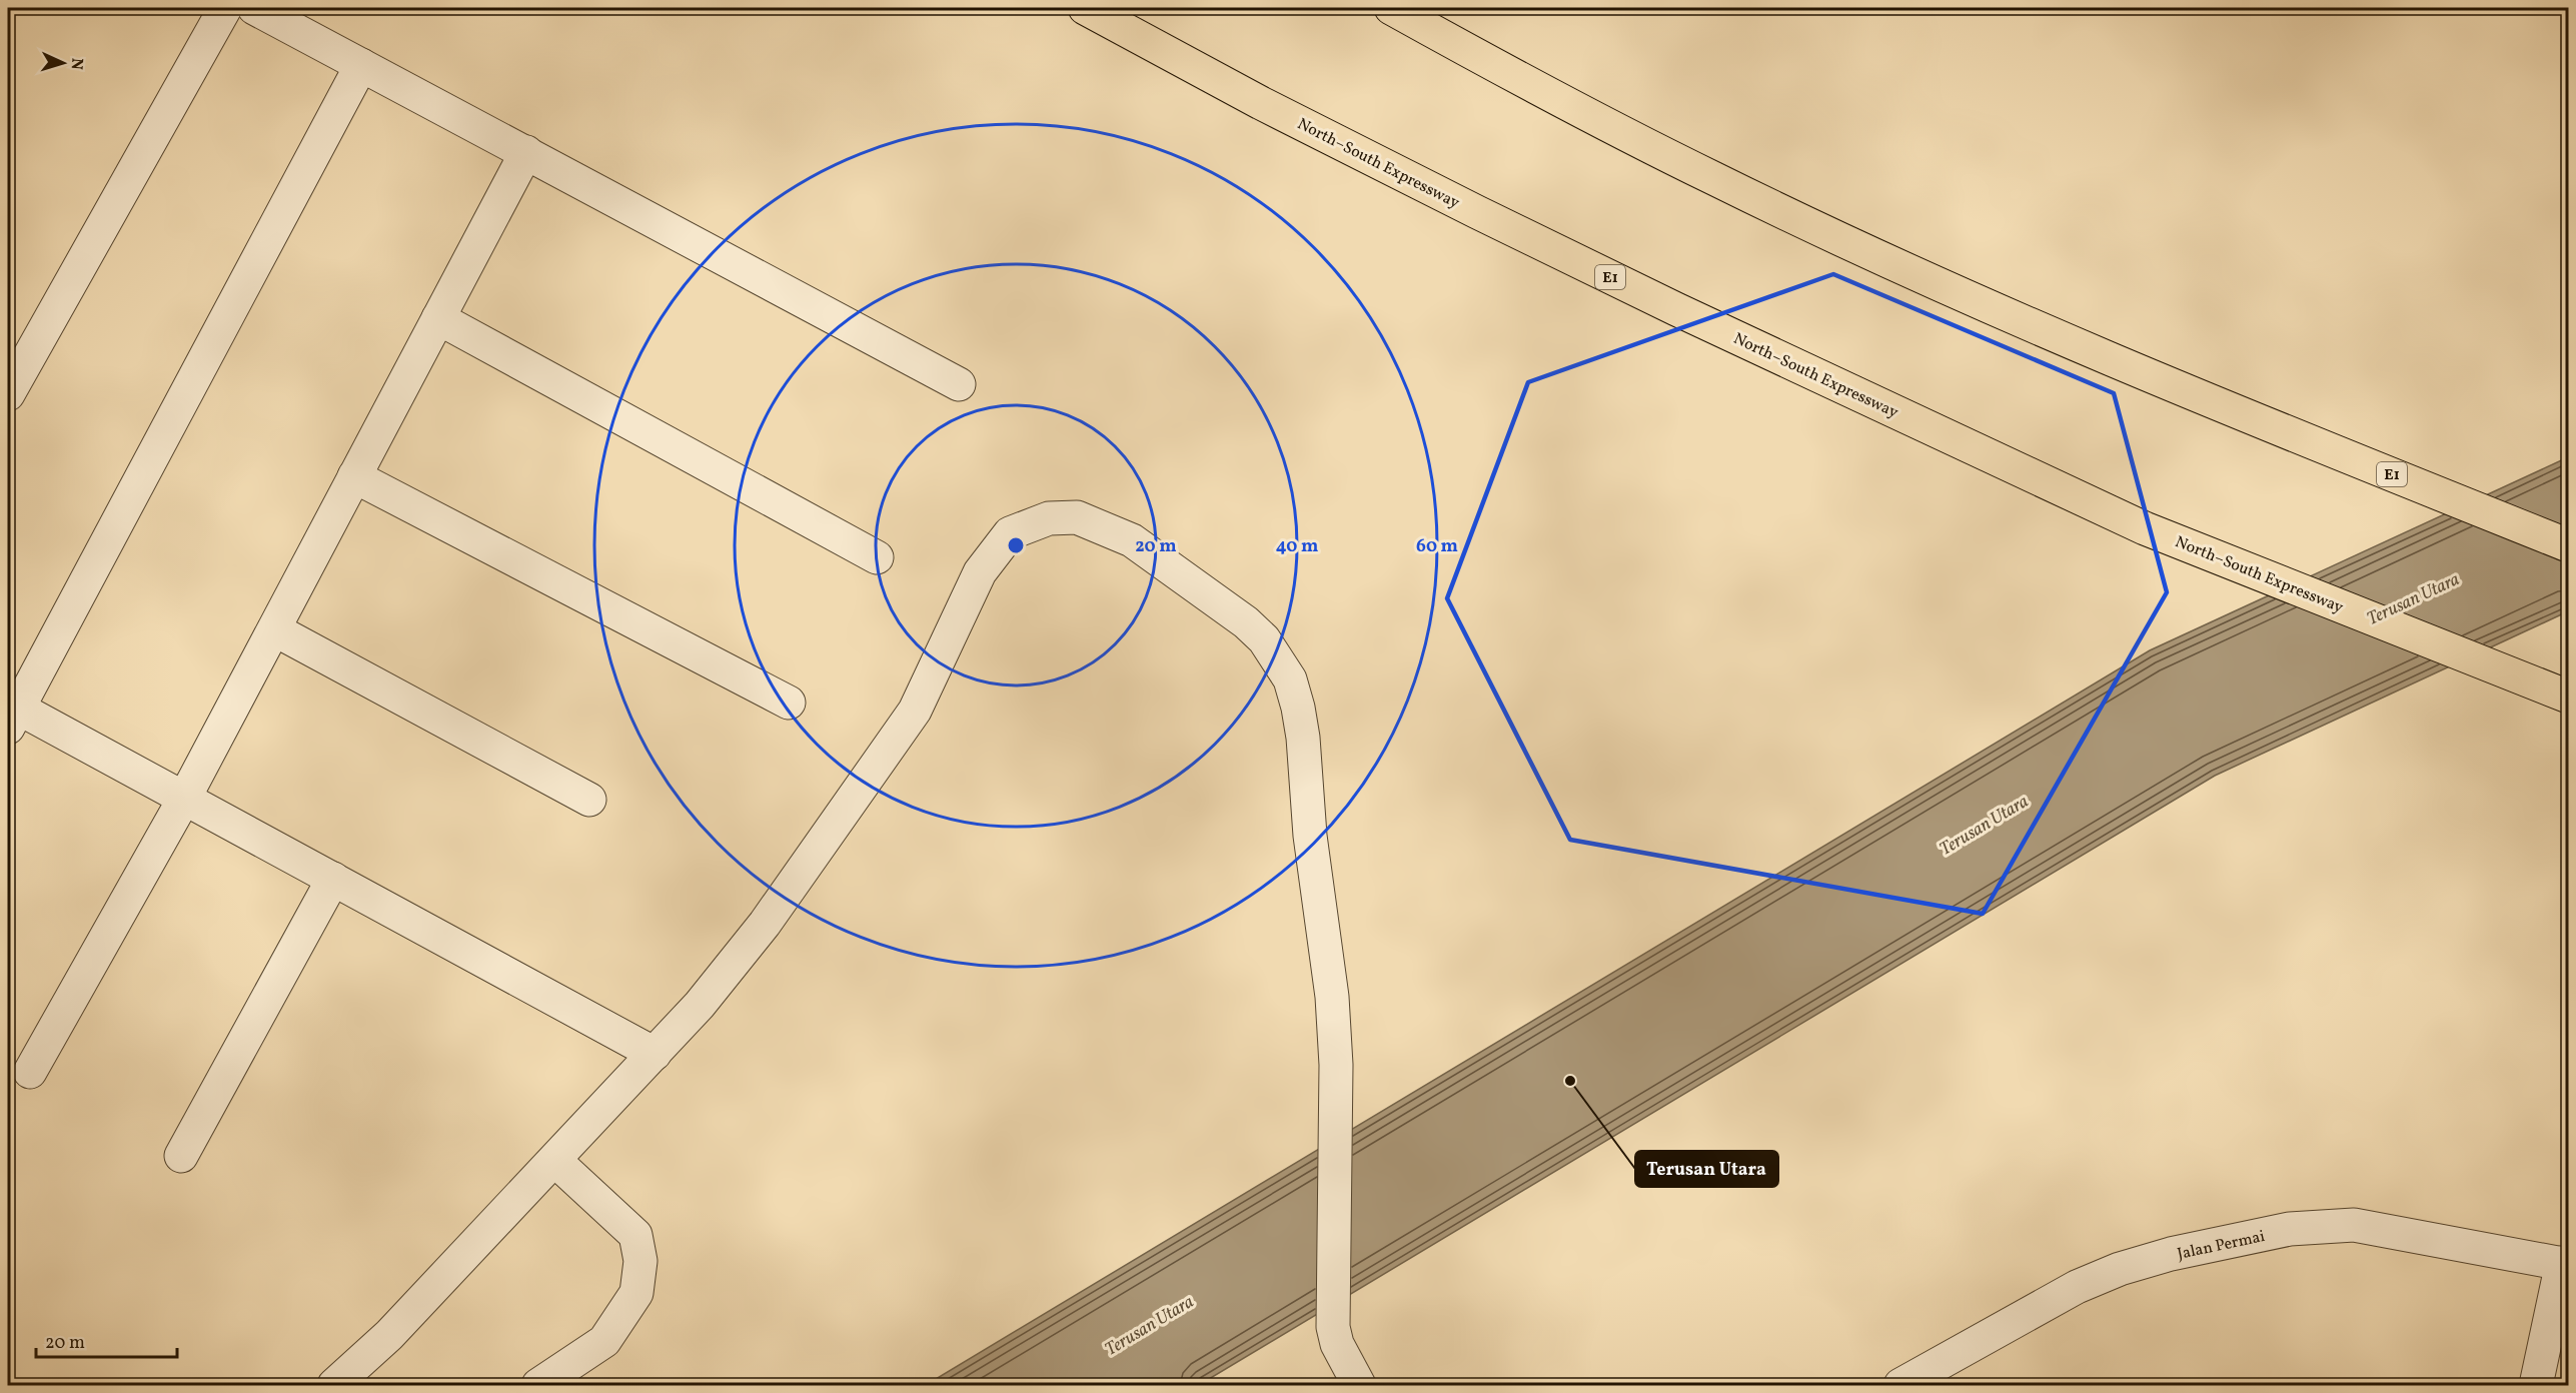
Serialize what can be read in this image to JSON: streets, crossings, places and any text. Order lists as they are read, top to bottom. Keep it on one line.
{"streets":{"highway":["North–South Expressway","E1"],"street":["Jalan Permai"]},"water":["Terusan Utara"],"places":["Terusan Utara"],"scale_bar":"20 m","north":"right","rings":["20 m","40 m","60 m"]}
